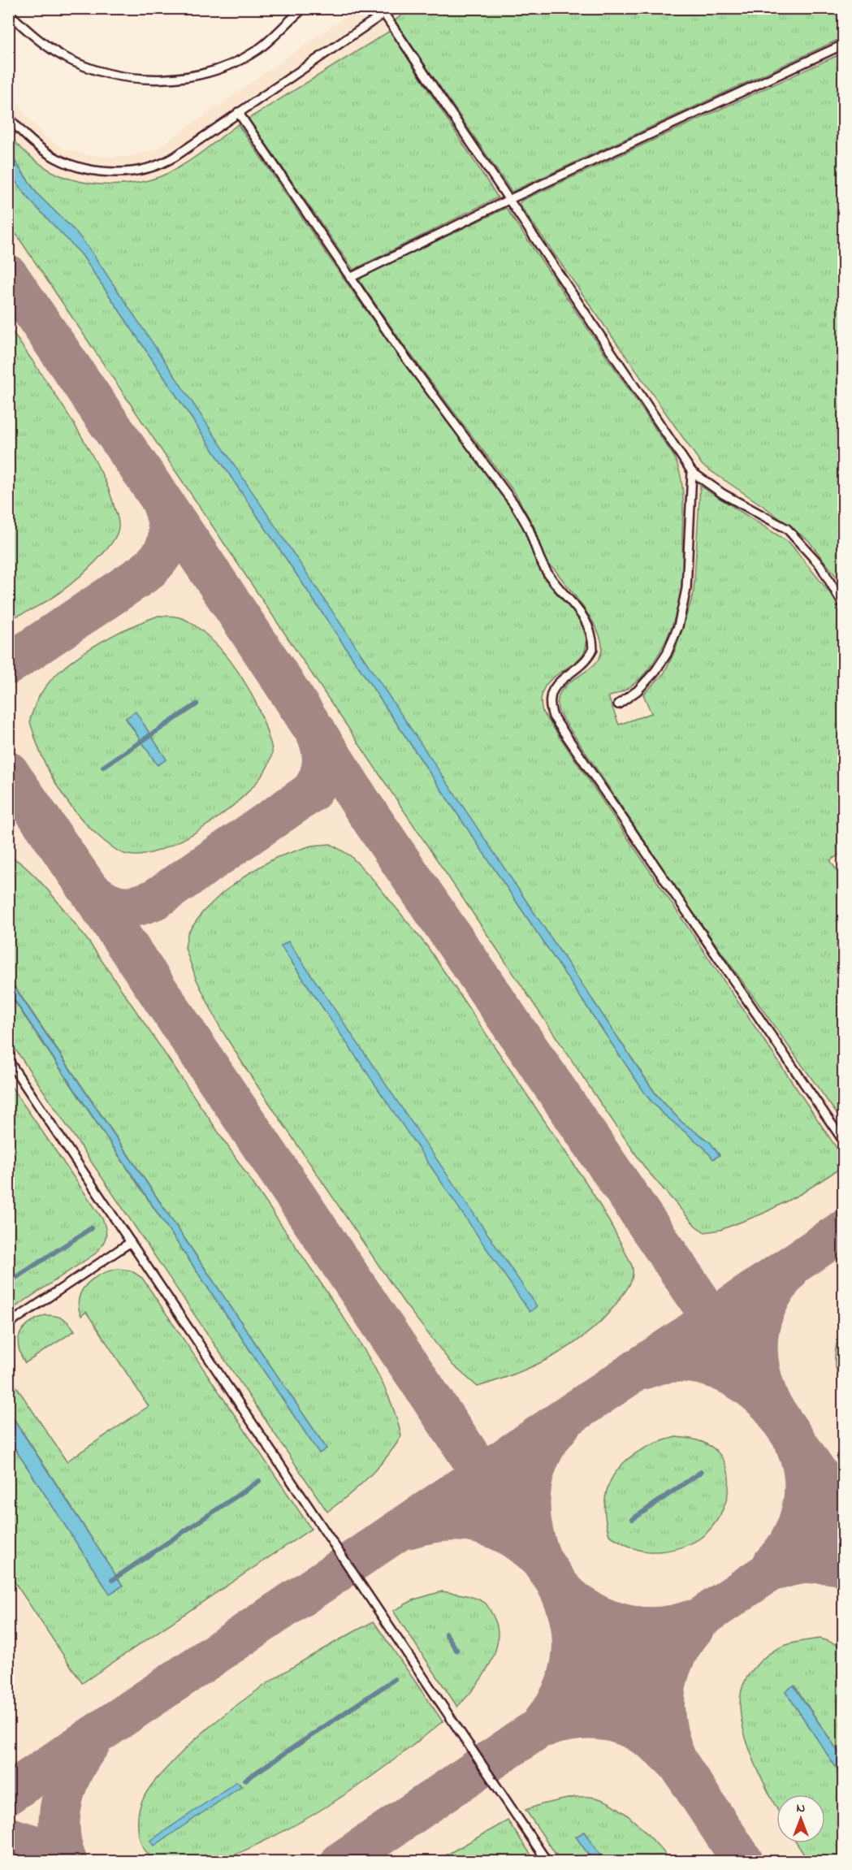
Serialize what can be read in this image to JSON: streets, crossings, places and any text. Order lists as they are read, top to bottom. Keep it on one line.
{"north":"top"}
